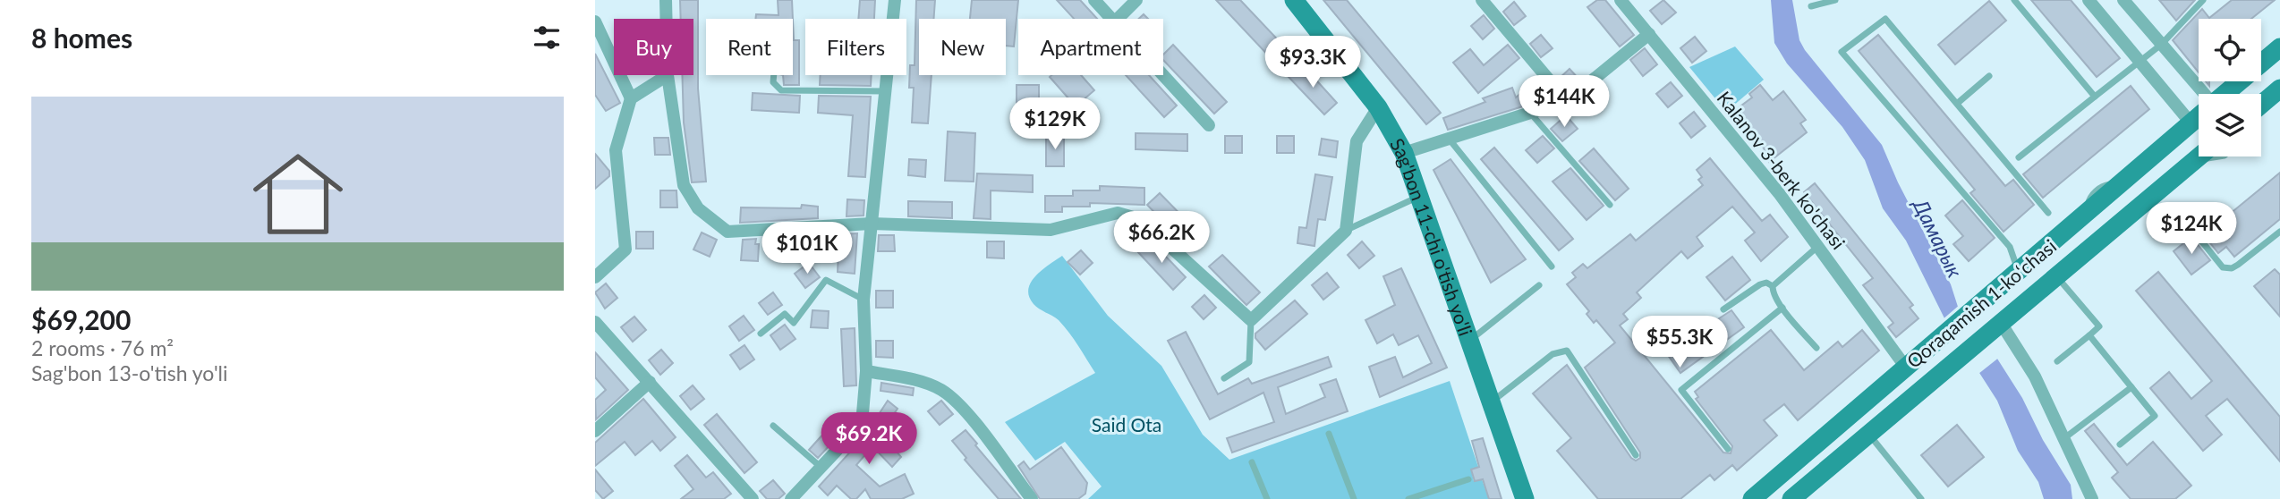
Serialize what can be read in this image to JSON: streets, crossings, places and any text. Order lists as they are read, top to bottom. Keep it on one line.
{"streets":{"main road":["Sag'bon 11-chi o'tish yo'li","Qoraqamish 1-koʻchasi"],"street":["Kalanov 3-berk ko'chasi"]},"crossings":[["Kalanov 3-berk ko'chasi","Qoraqamish 1-koʻchasi"]],"water":["Дамарык"],"parks":["Said Ota"],"page":{"heading":"8 homes","chip":["Buy","Rent","Filters","New","Apartment"],"price":["$93.3K","$144K","$129K","$124K","$66.2K","$101K","$55.3K","$69.2K"],"list":[{"name":"$69,200","note":"2 rooms · 76 m² · Sag'bon 13-o'tish yo'li"}]}}
